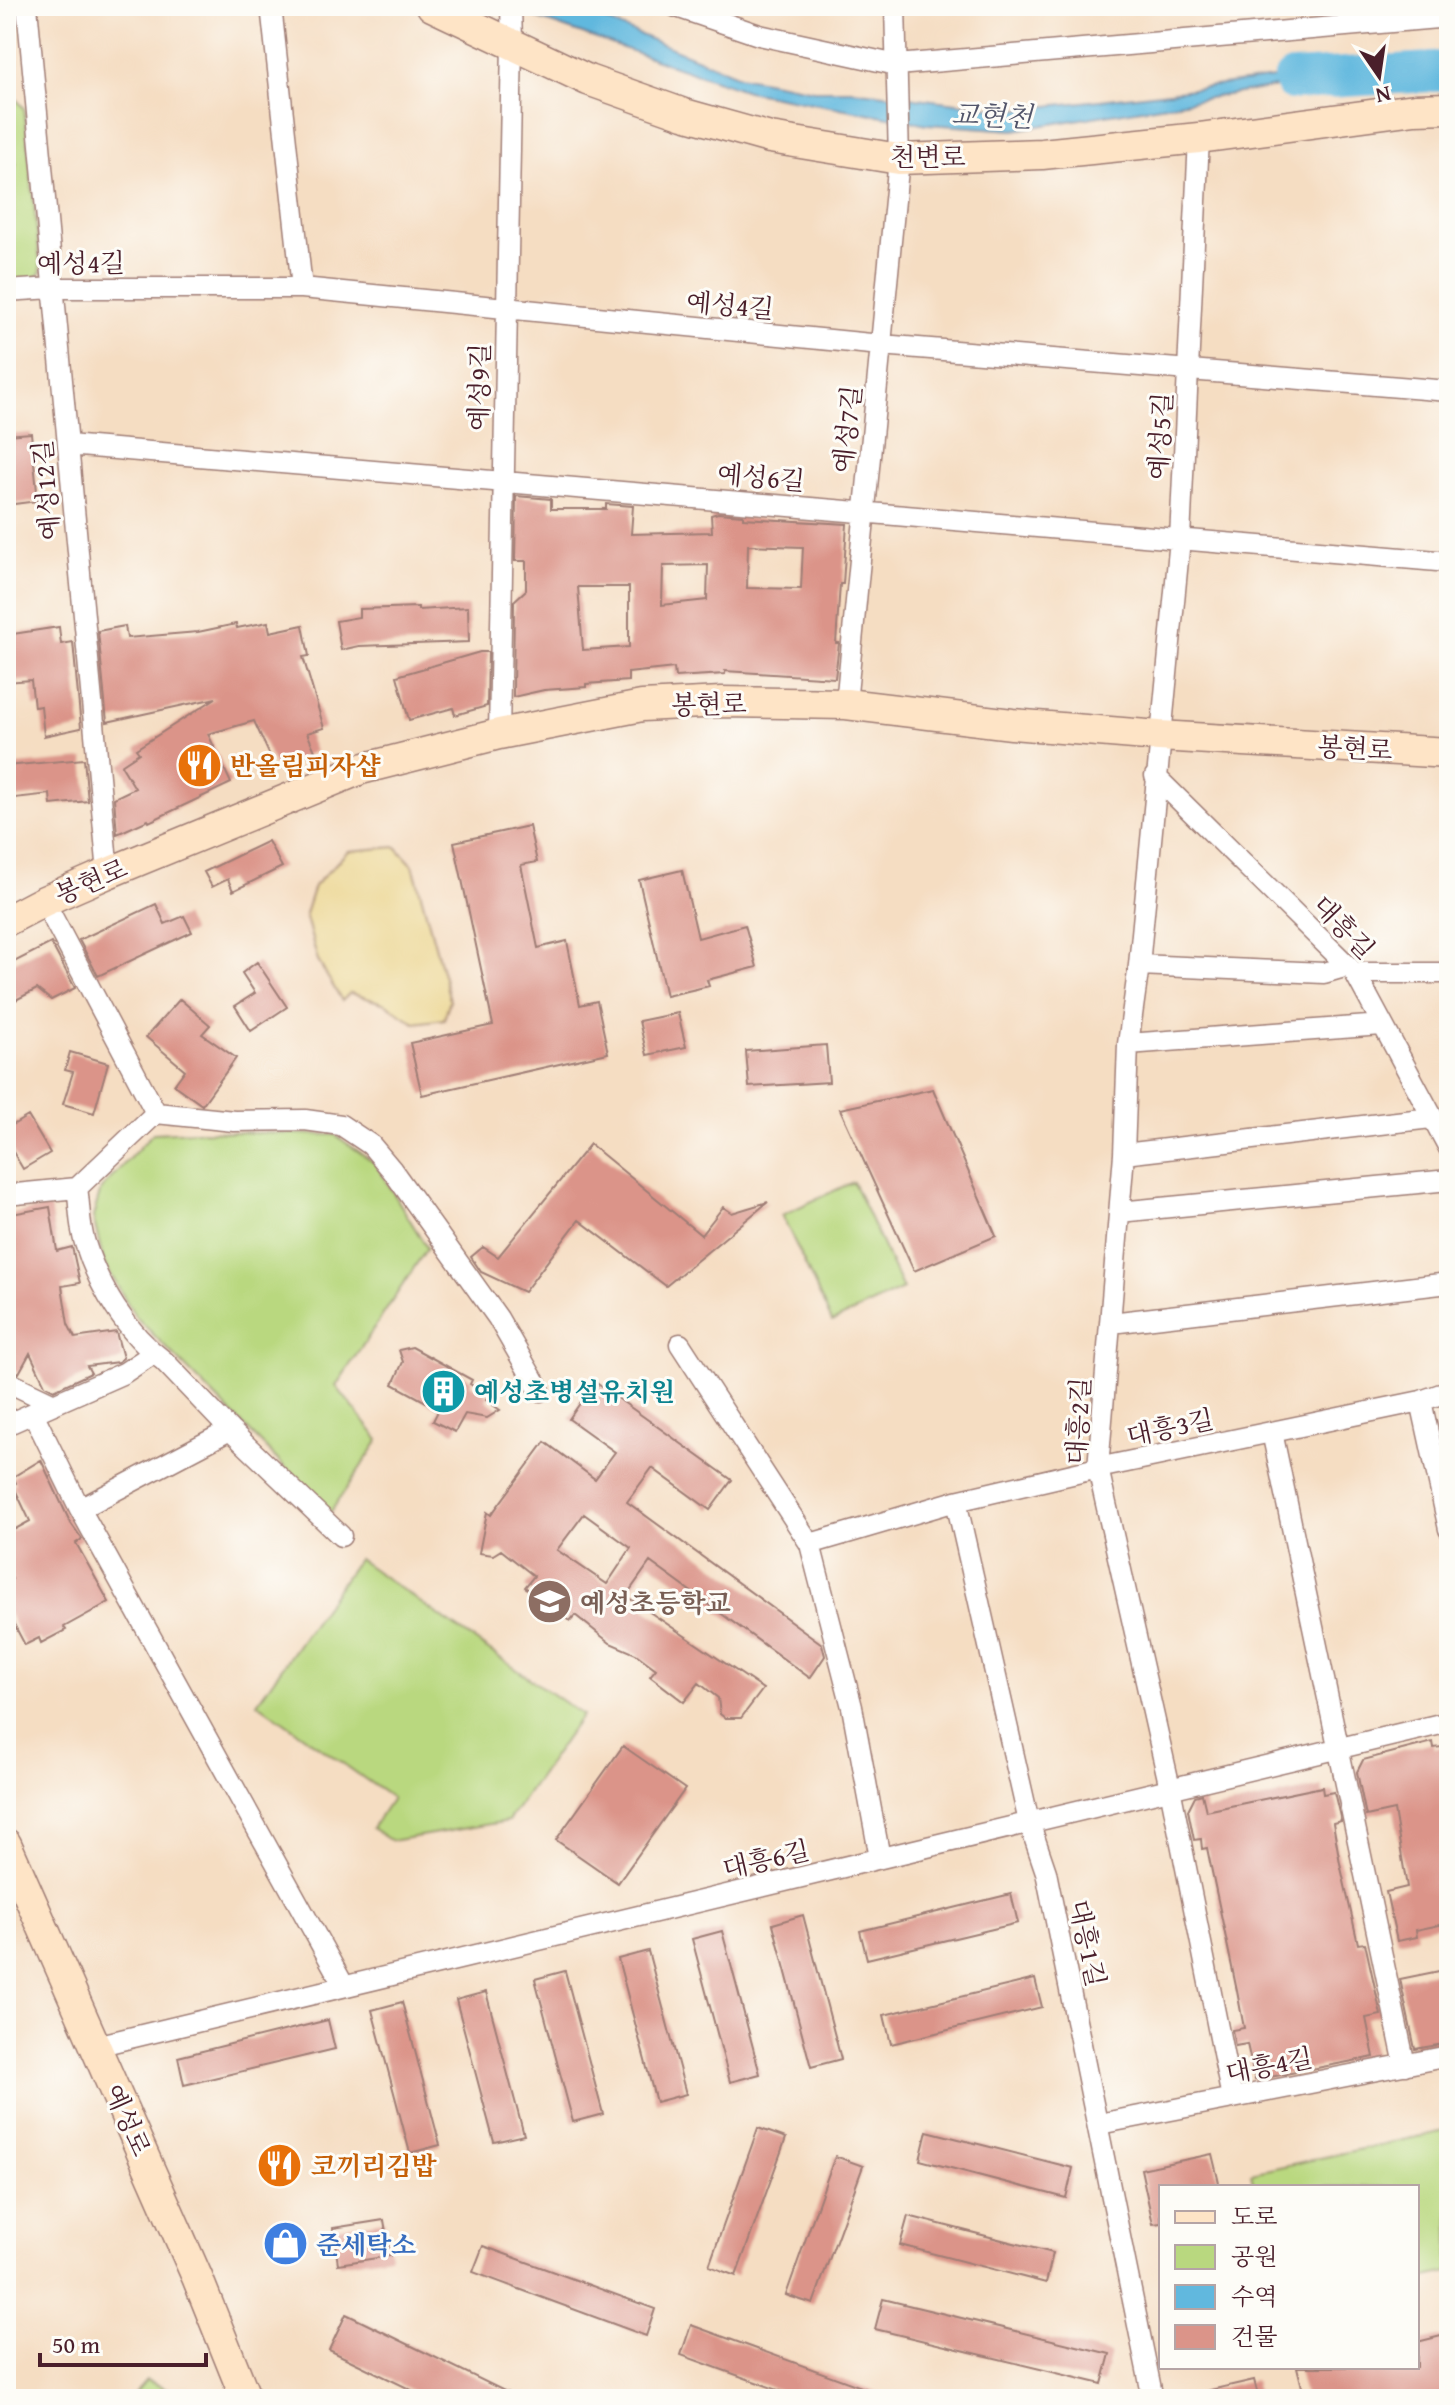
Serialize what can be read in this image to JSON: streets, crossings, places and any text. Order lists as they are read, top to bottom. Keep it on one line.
{"streets":{"street":["천변로","예성4길","예성9길","예성7길","예성5길","예성6길","예성12길","봉현로","대흥길","대흥2길","대흥3길","대흥6길","대흥1길","대흥4길","예성로"]},"crossings":[["천변로","예성9길"],["천변로","예성7길"],["천변로","예성5길"],["예성4길","예성9길"],["예성4길","예성7길"],["예성4길","예성5길"],["예성4길","예성12길"],["예성9길","예성6길"],["예성9길","봉현로"],["예성7길","예성6길"],["예성7길","봉현로"],["예성5길","예성6길"],["예성5길","봉현로"],["예성5길","대흥2길"],["예성6길","예성12길"],["예성12길","봉현로"],["봉현로","대흥2길"],["대흥길","대흥2길"],["대흥2길","대흥3길"],["대흥2길","대흥6길"],["대흥2길","대흥4길"],["대흥3길","대흥1길"],["대흥6길","대흥1길"],["대흥6길","예성로"],["대흥1길","대흥4길"]],"water":["교현천"],"places":{"restaurant":["반올림피자샵","코끼리김밥"],"building":["예성초병설유치원"],"school or university":["예성초등학교"],"shop":["준세탁소"]},"legend":["도로","공원","수역","건물"],"scale_bar":"50 m","north":"bottom"}
